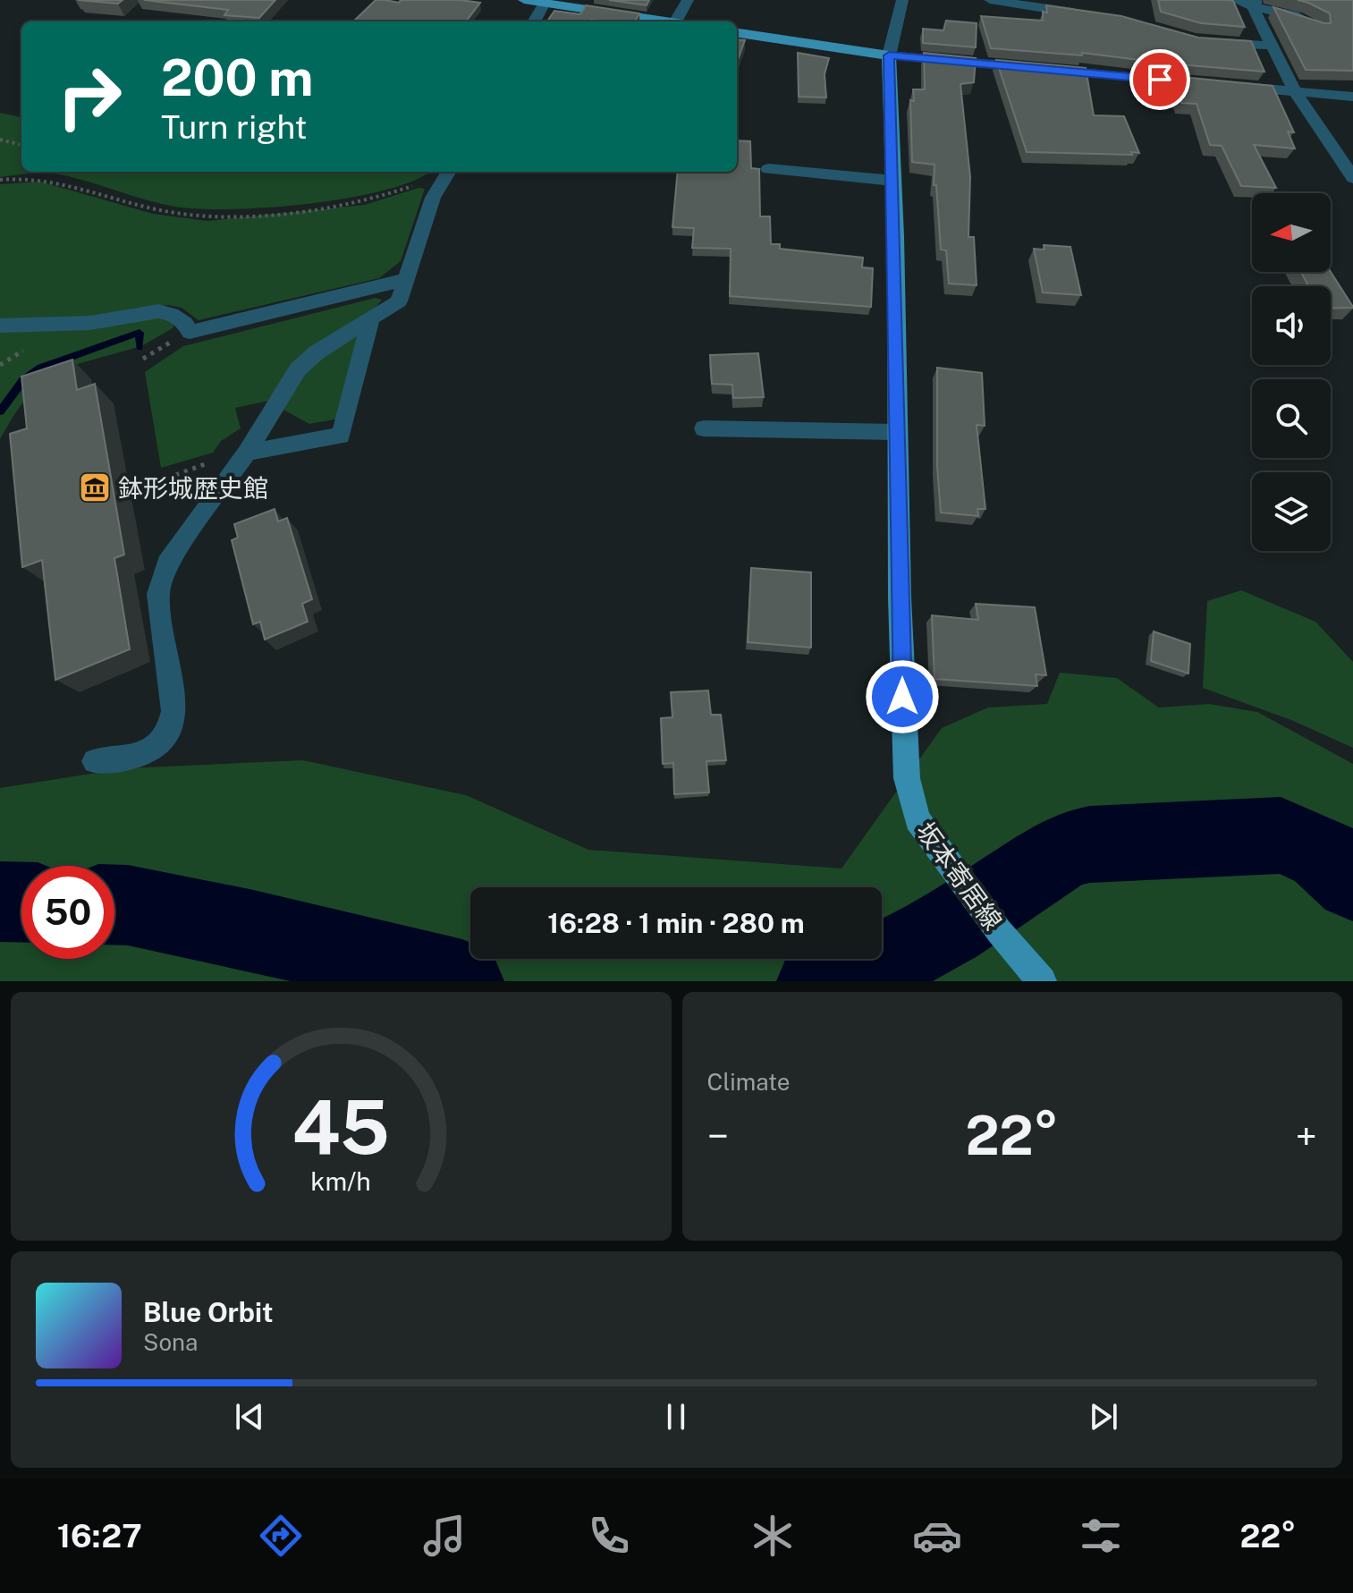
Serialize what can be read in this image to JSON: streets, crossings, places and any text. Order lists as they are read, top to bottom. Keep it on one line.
{"streets":{"main road":["坂本寄居線"]},"places":{"museum":["鉢形城歴史館"]},"north":"left","page":{"turn":["200 m","Turn right"],"limit":"50","trip":"16:28 · 1 min · 280 m","tile":"Climate","heat":["−","22°","+"],"song":["Blue Orbit","Sona"],"tabs":["16:27","22°"],"gauge":["45","km/h"]}}
